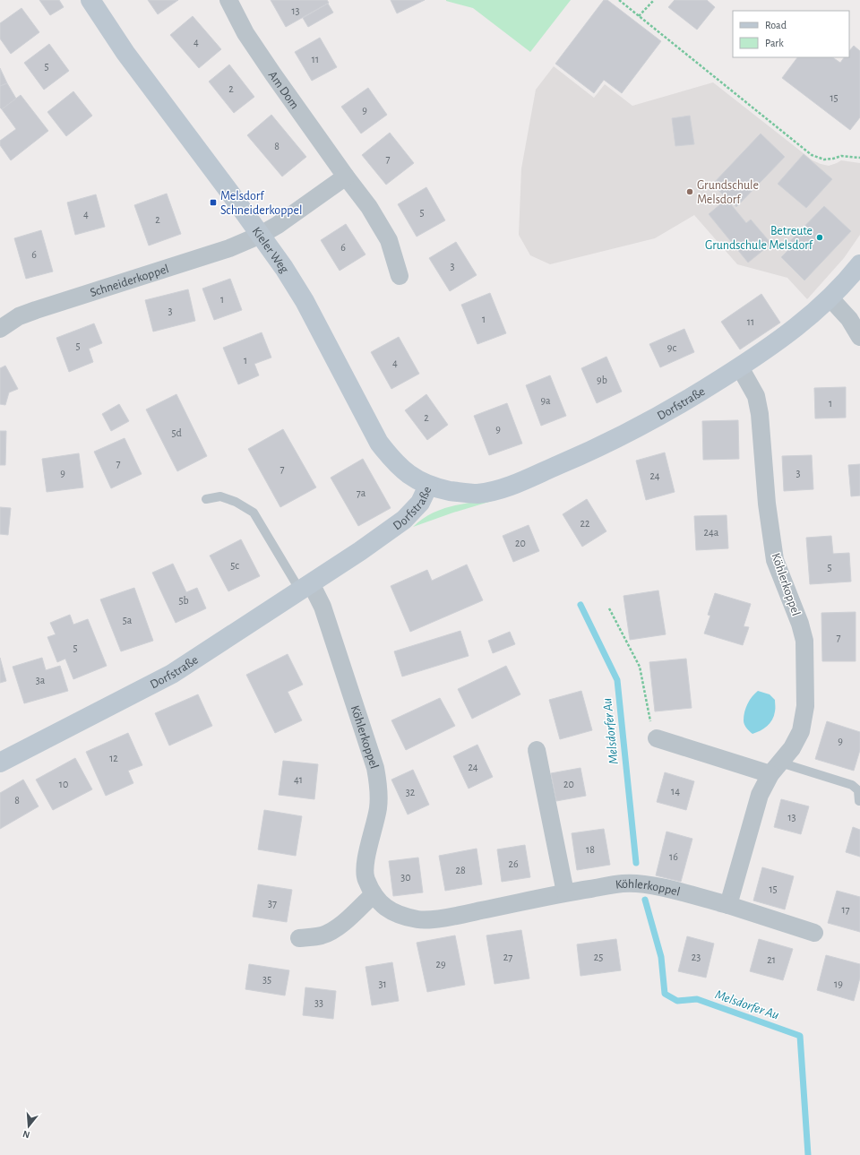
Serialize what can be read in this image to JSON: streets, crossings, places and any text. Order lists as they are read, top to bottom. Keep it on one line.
{"streets":{"street":["Am Dom","Kieler Weg","Schneiderkoppel","Dorfstraße","Köhlerkoppel"]},"crossings":[["Kieler Weg","Schneiderkoppel"],["Kieler Weg","Dorfstraße"],["Dorfstraße","Köhlerkoppel"]],"water":["Melsdorfer Au"],"places":{"other":["Grundschule Melsdorf","Betreute Grundschule Melsdorf"],"transit":["Melsdorf Schneiderkoppel"]},"house_numbers":["13","4","11","5","2","15","9","8","7","5","4","2","6","6","3","1","3","1","11","5","9c","1","4","9b","9a","1","2","9","5d","7","7","9","3","24","7a","22","24a","20","5c","5","5b","5a","7","5","3a","9","12","24","41","10","20","14","32","8","13","18","16","26","28","30","15","37","17","27","25","23","21","29","35","31","19","33"],"legend":["Road","Park"],"north":"bottom"}
